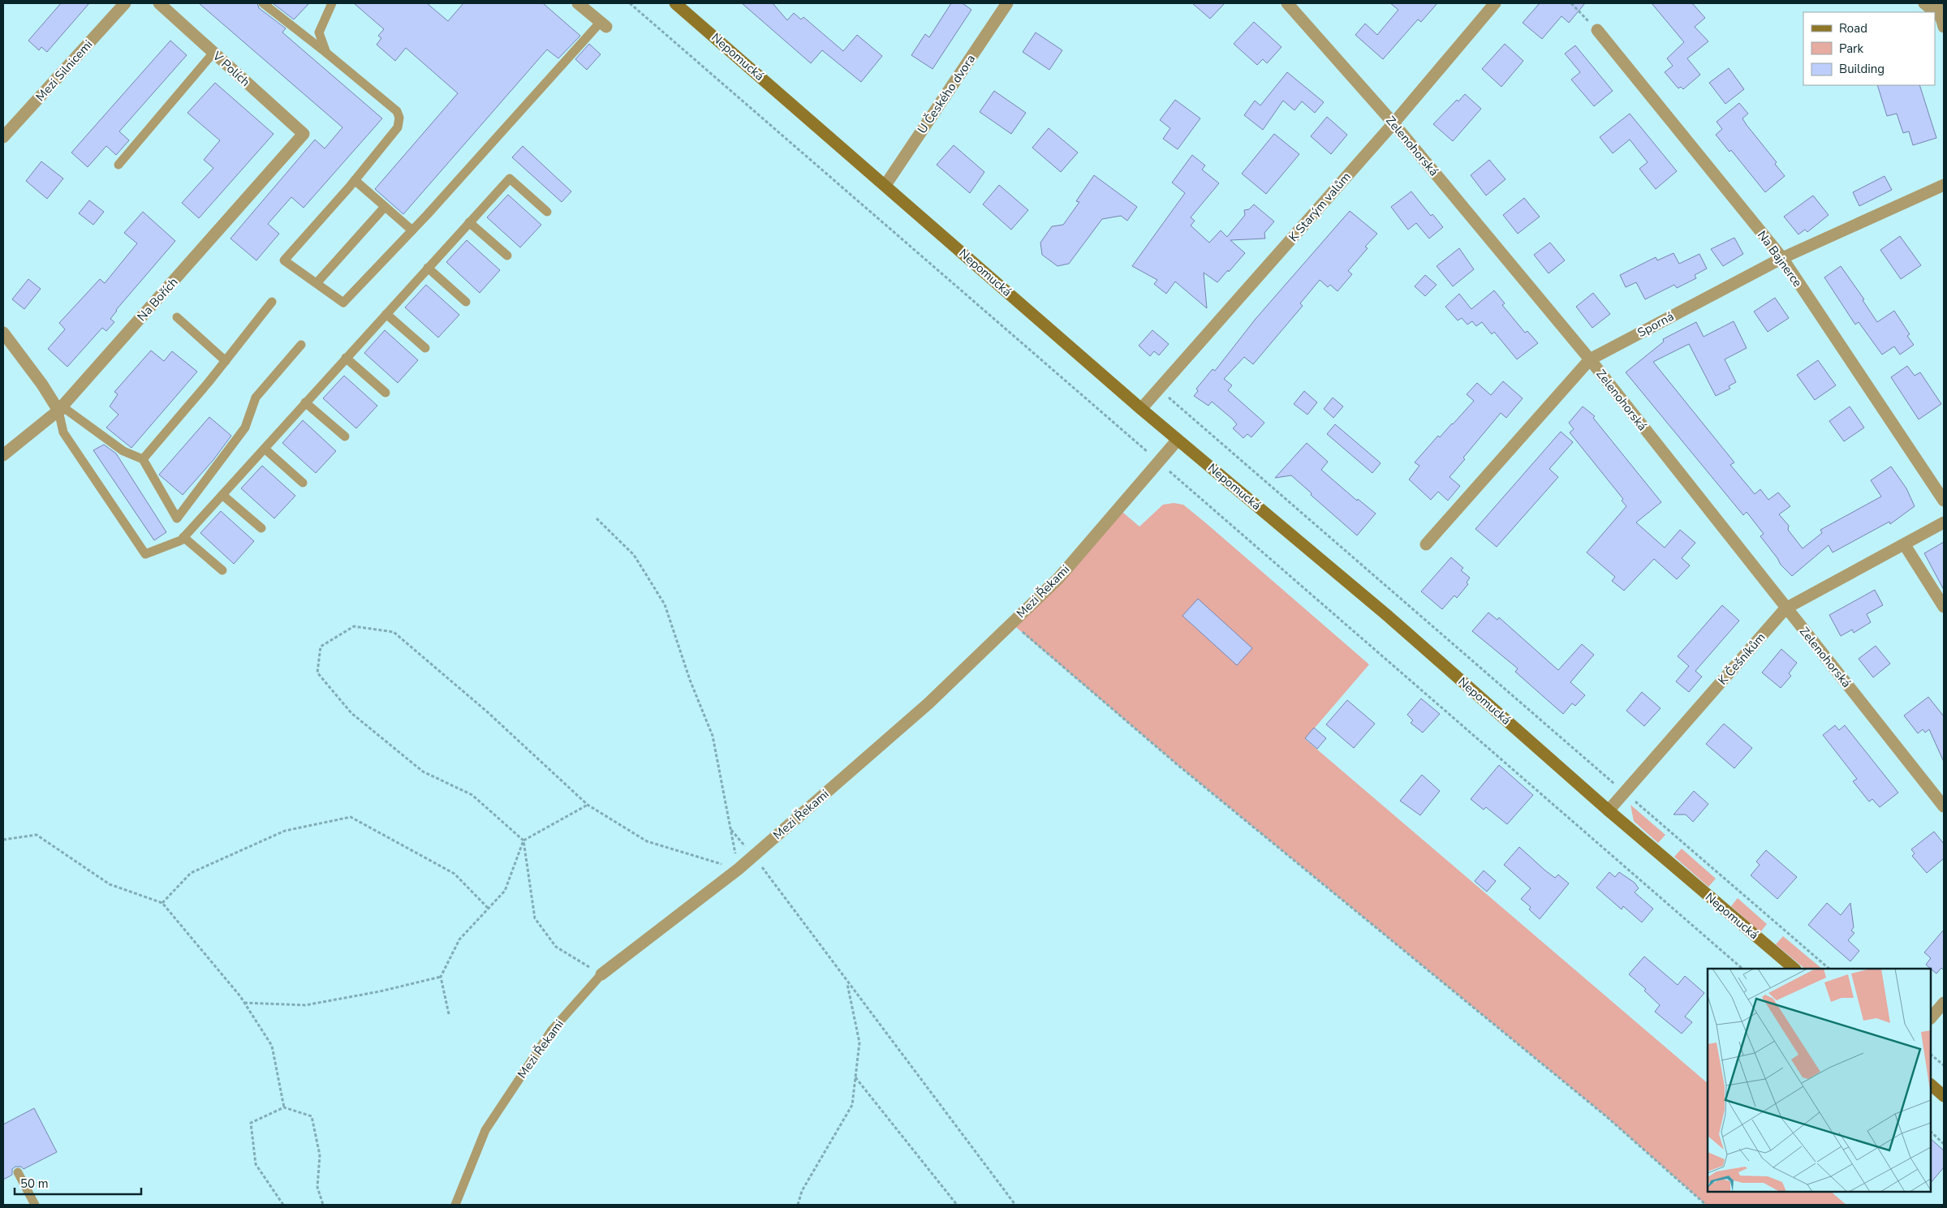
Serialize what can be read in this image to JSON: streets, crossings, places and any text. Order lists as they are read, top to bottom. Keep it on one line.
{"streets":{"street":["Nepomucká","V Polích","Mezi Silnicemi","U Českého dvora","Zelenohorská","K Starým valům","Na Bajnerce","Na Bořích","Sporná","Mezi Řekami","K Češníkům"]},"crossings":[["Nepomucká","U Českého dvora"],["Nepomucká","K Starým valům"],["Nepomucká","Mezi Řekami"],["Nepomucká","K Češníkům"],["V Polích","Na Bořích"],["Zelenohorská","K Starým valům"],["Zelenohorská","Sporná"],["Zelenohorská","K Češníkům"],["Na Bajnerce","Sporná"]],"legend":["Road","Park","Building"],"scale_bar":"50 m"}
